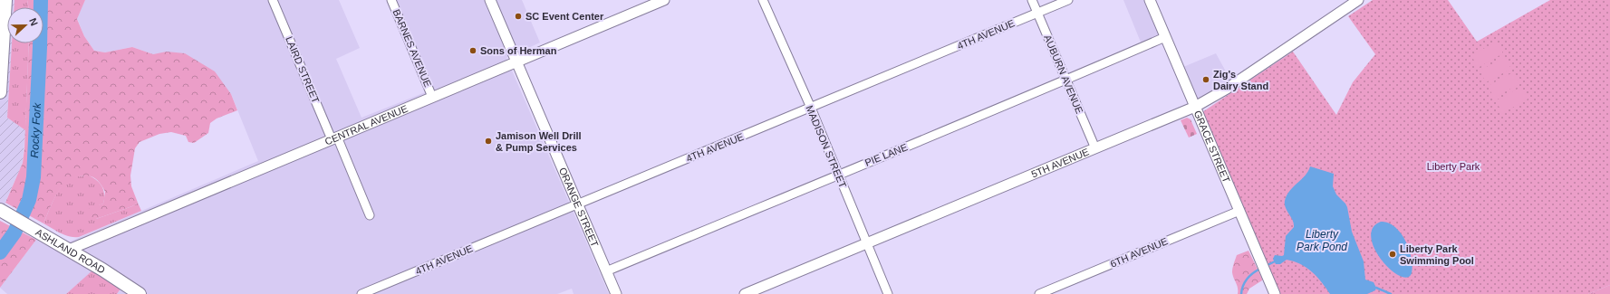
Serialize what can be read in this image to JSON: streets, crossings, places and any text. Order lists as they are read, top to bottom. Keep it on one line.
{"streets":{"main road":["ASHLAND ROAD"],"street":["4TH AVENUE","BARNES AVENUE","LAIRD STREET","AUBURN AVENUE","CENTRAL AVENUE","MADISON STREET","GRACE STREET","PIE LANE","5TH AVENUE","ORANGE STREET","6TH AVENUE"]},"crossings":[["4TH AVENUE","AUBURN AVENUE"],["4TH AVENUE","MADISON STREET"],["4TH AVENUE","ORANGE STREET"],["BARNES AVENUE","CENTRAL AVENUE"],["LAIRD STREET","CENTRAL AVENUE"],["AUBURN AVENUE","PIE LANE"],["AUBURN AVENUE","5TH AVENUE"],["CENTRAL AVENUE","ORANGE STREET"],["CENTRAL AVENUE","ASHLAND ROAD"],["MADISON STREET","PIE LANE"],["MADISON STREET","5TH AVENUE"],["GRACE STREET","PIE LANE"],["GRACE STREET","5TH AVENUE"],["GRACE STREET","6TH AVENUE"],["PIE LANE","ORANGE STREET"]],"water":["Rocky Fork","Liberty Park Pond"],"parks":["Liberty Park"],"places":["SC Event Center","Sons of Herman","Zig's Dairy Stand","Jamison Well Drill & Pump Services","Liberty Park Swimming Pool"],"north":"right"}
